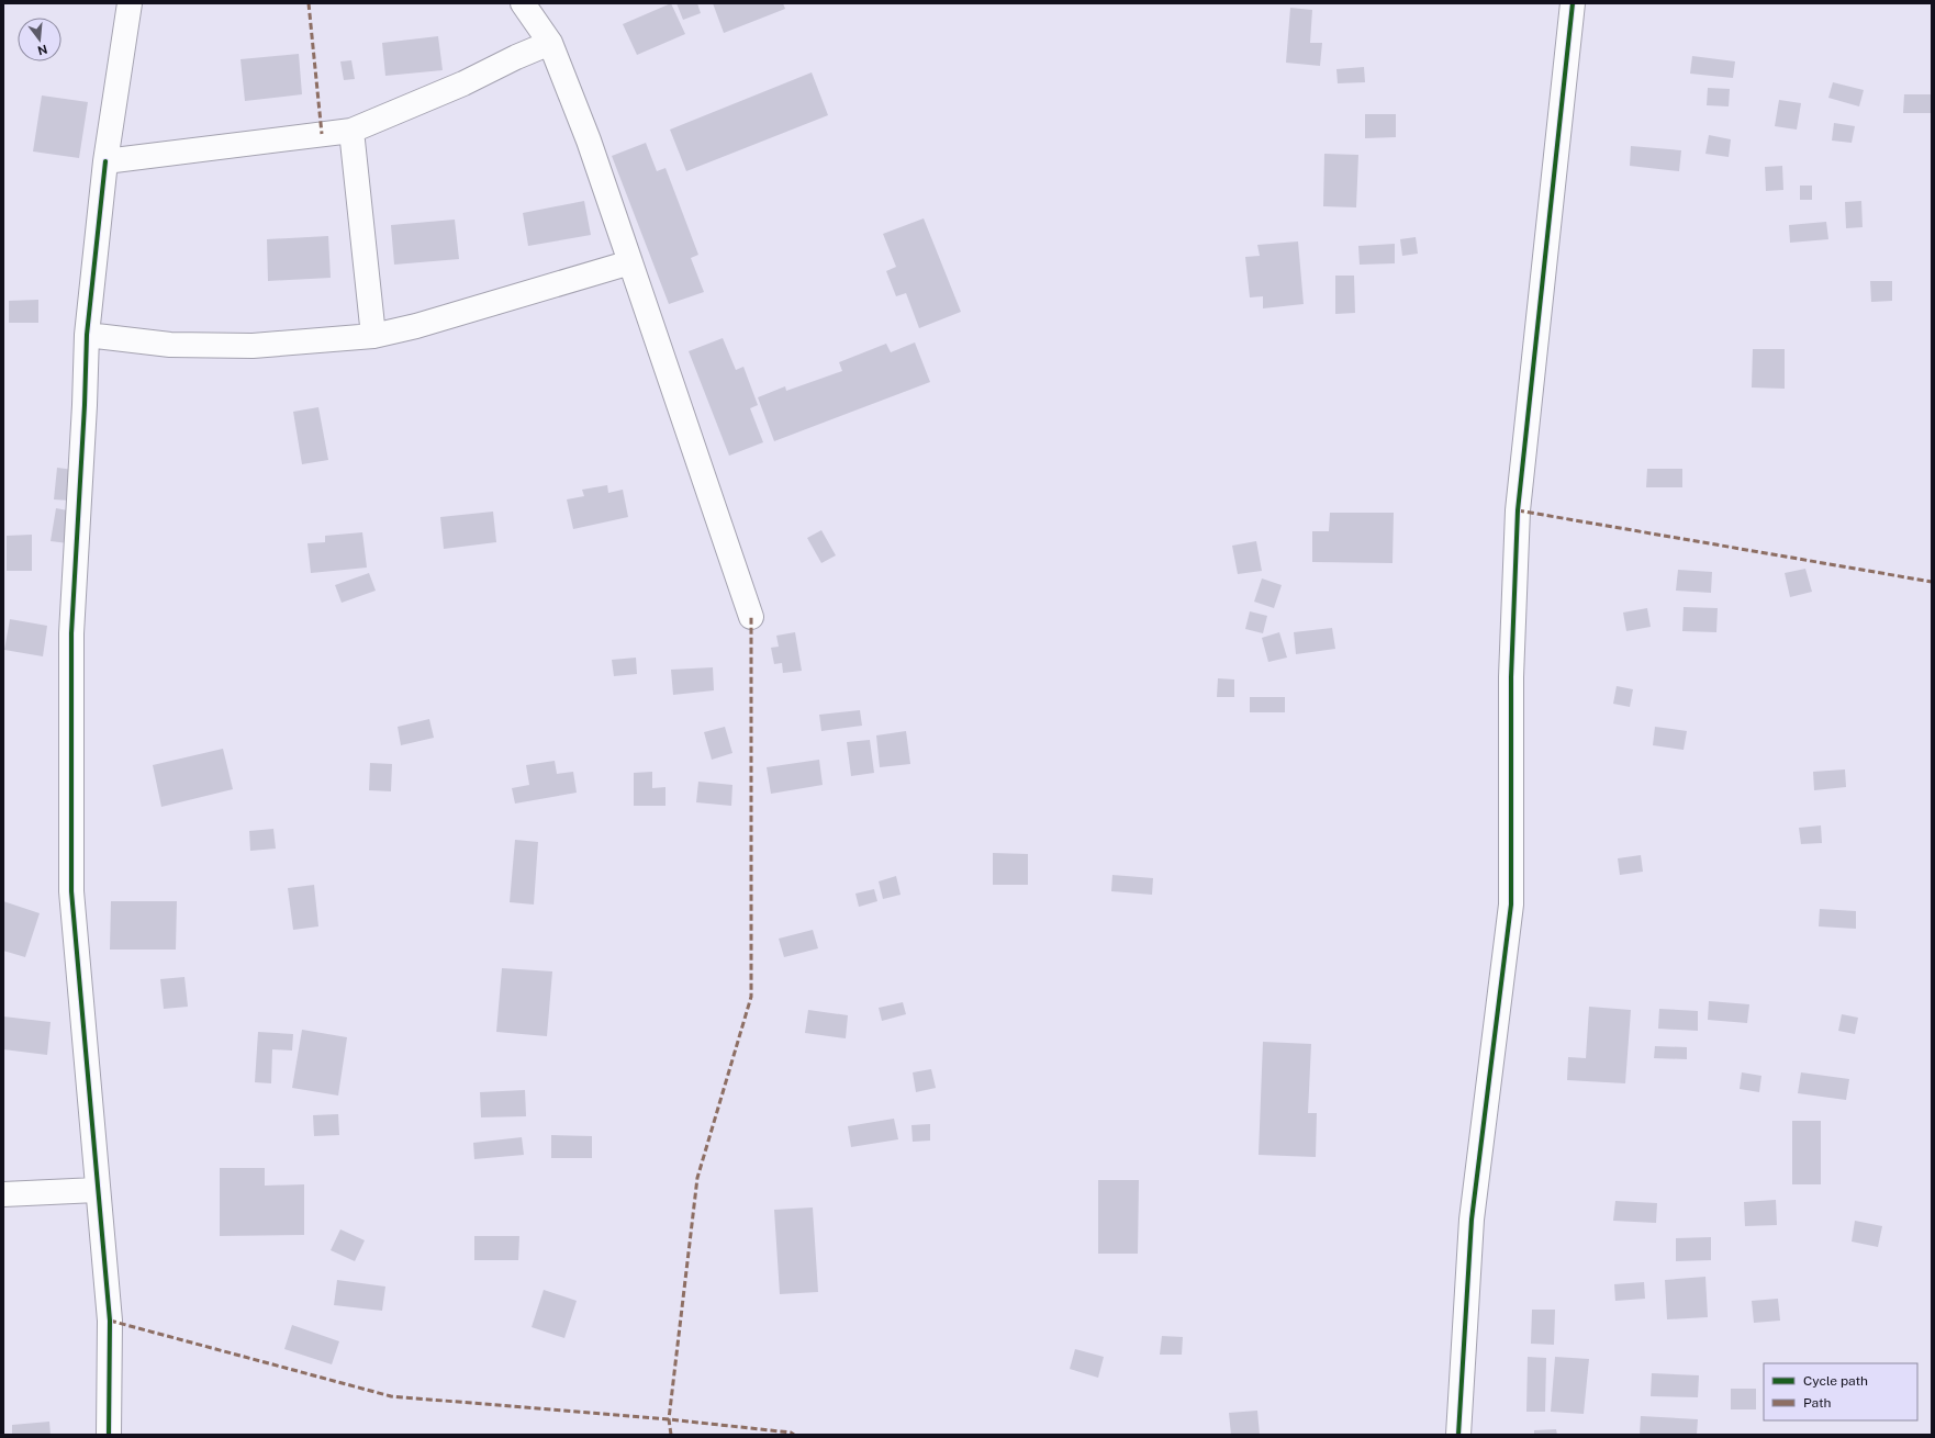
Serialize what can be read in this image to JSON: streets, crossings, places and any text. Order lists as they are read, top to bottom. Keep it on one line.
{"legend":["Cycle path","Path"],"north":"bottom"}
